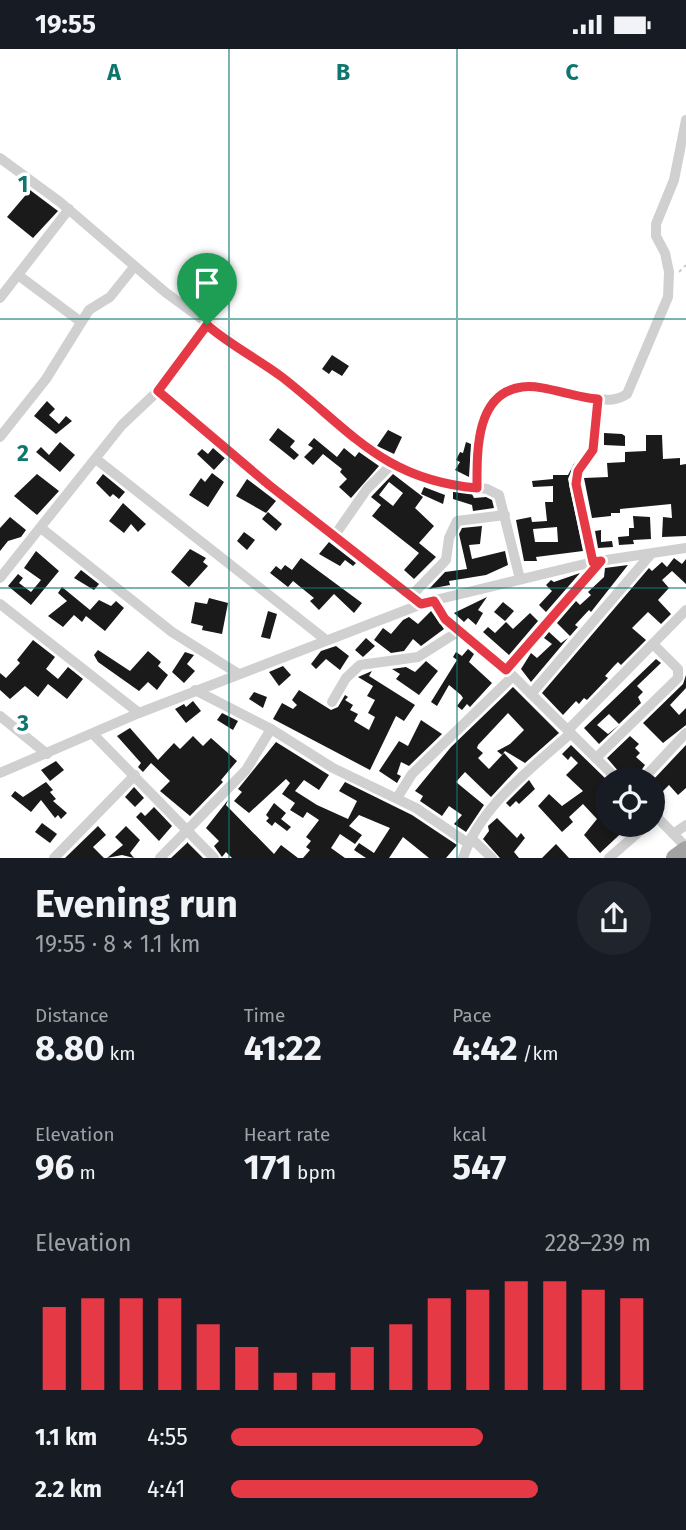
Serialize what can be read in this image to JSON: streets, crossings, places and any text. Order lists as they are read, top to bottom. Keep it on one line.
{"page":{"status":"19:55","heading":["Evening run","19:55 · 8 × 1.1 km"],"stats":[["Distance","8.80 km"],["Time","41:22"],["Pace","4:42 /km"],["Elevation","96 m"],["Heart rate","171 bpm"],["kcal","547"]],"chart":["Elevation","228–239 m"],"list":[{"name":"1.1 km","note":"4:55"},{"name":"2.2 km","note":"4:41"}]},"grid":{"columns":["A","B","C"],"rows":["1","2","3"]}}
